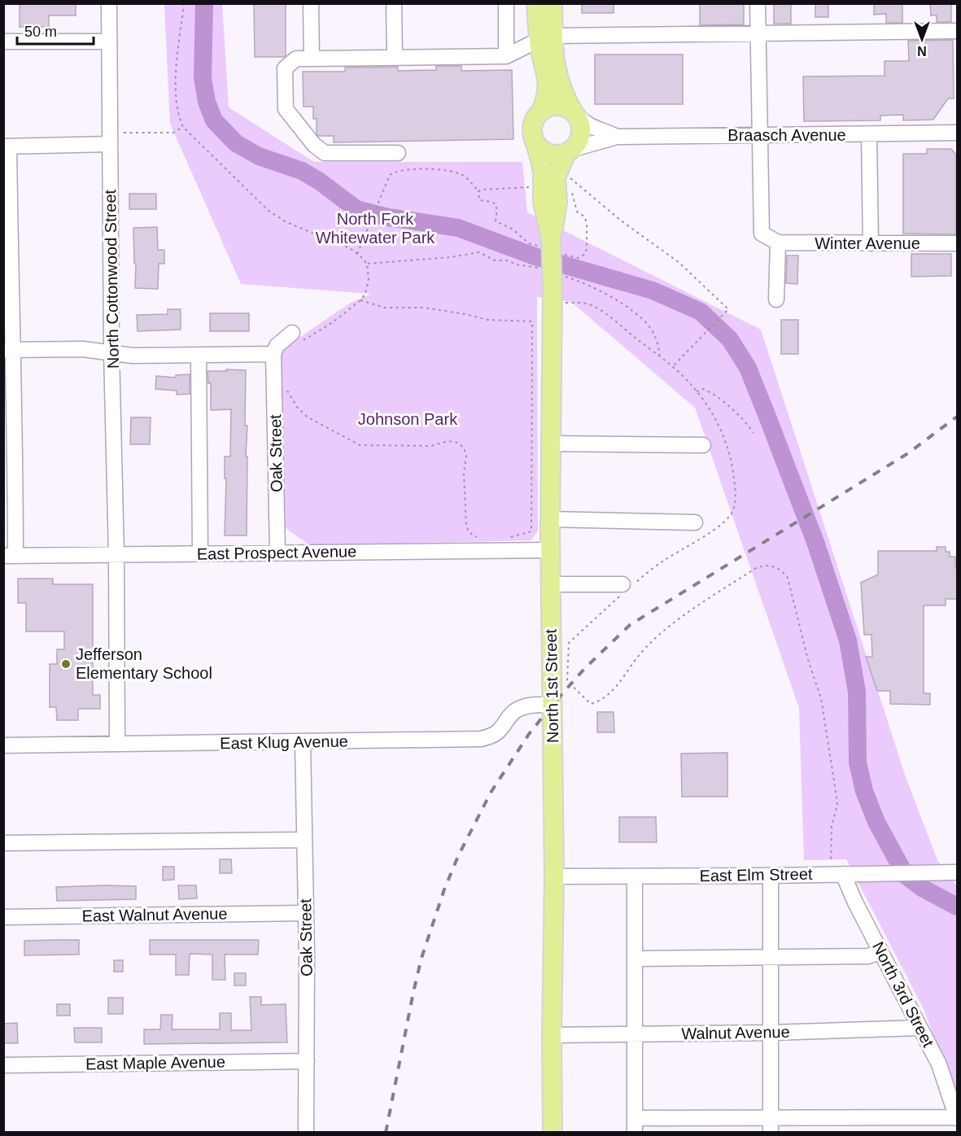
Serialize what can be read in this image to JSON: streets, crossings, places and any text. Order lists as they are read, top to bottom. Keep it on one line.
{"streets":{"main road":["North 1st Street"],"street":["Braasch Avenue","Winter Avenue","North Cottonwood Street","Oak Street","East Prospect Avenue","East Klug Avenue","East Elm Street","East Walnut Avenue","North 3rd Street","Walnut Avenue","East Maple Avenue"]},"crossings":[["Braasch Avenue","North 1st Street"],["North Cottonwood Street","East Prospect Avenue"],["North Cottonwood Street","East Klug Avenue"],["Oak Street","East Prospect Avenue"],["Oak Street","East Klug Avenue"],["Oak Street","East Walnut Avenue"],["Oak Street","East Maple Avenue"],["East Prospect Avenue","North 1st Street"],["North 1st Street","East Klug Avenue"],["North 1st Street","East Elm Street"],["North 1st Street","Walnut Avenue"],["East Elm Street","North 3rd Street"],["North 3rd Street","Walnut Avenue"]],"parks":["North Fork Whitewater Park","Johnson Park"],"places":["Jefferson Elementary School"],"scale_bar":"50 m","north":"bottom"}
